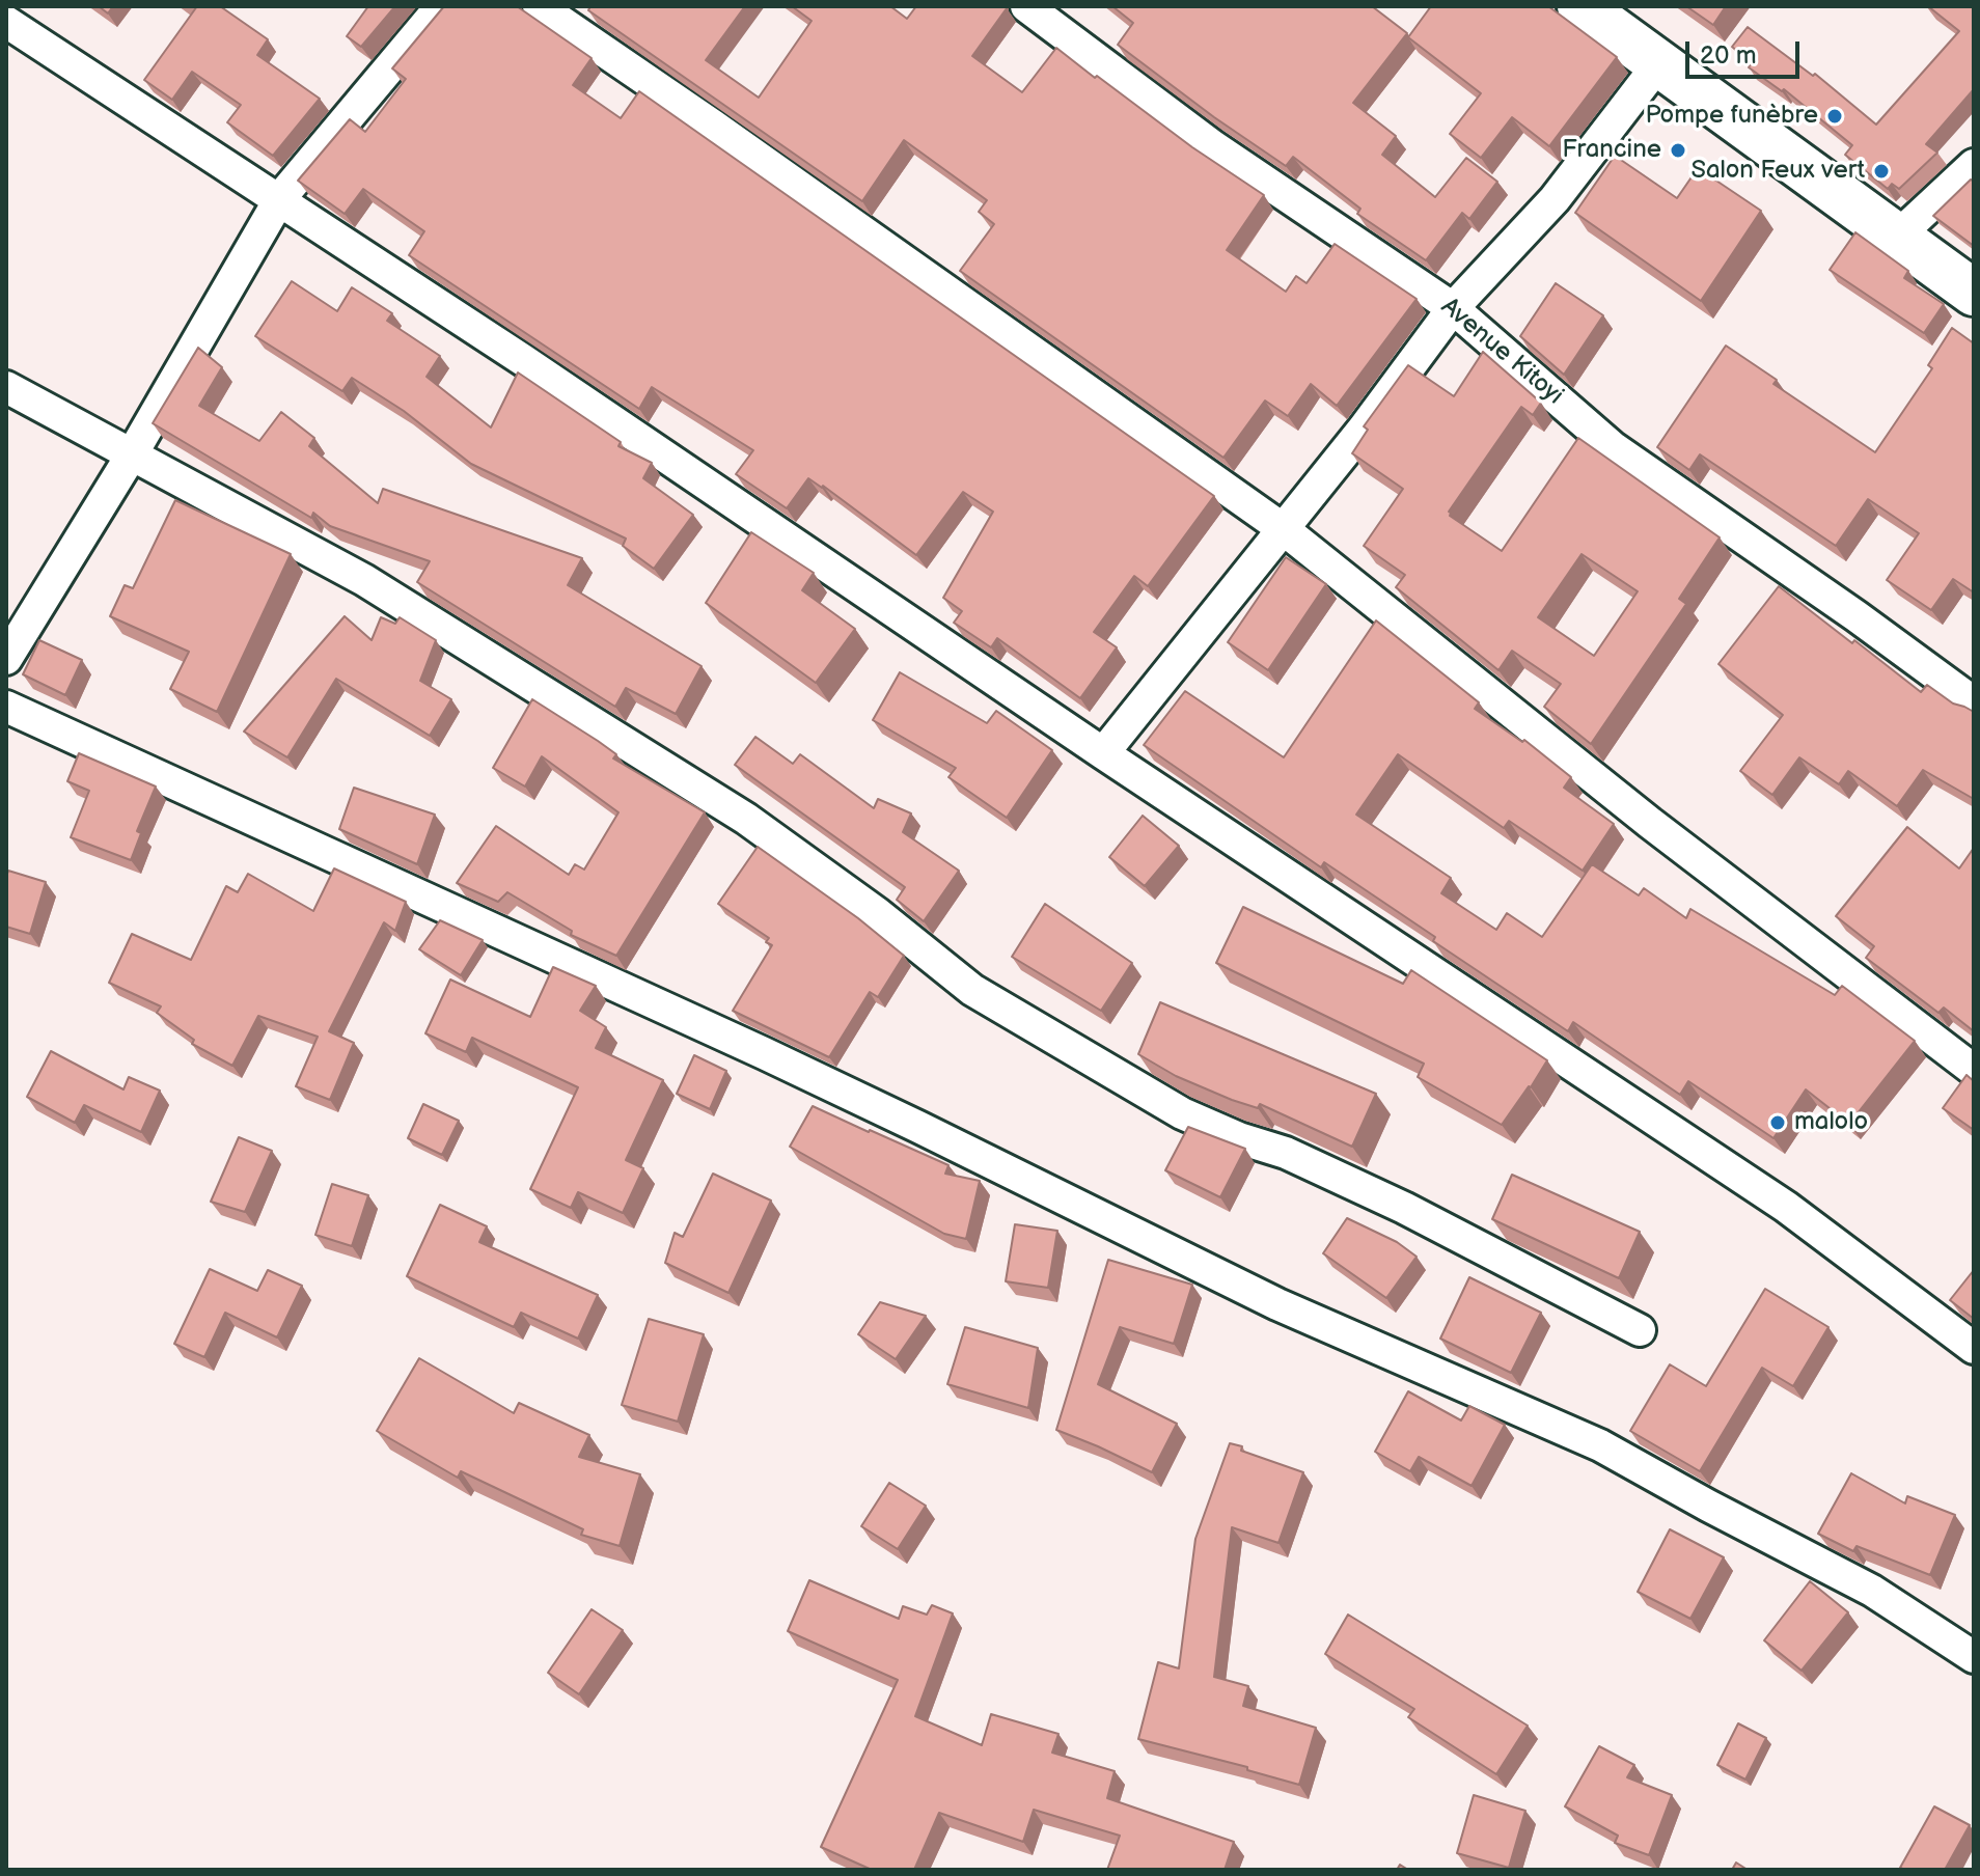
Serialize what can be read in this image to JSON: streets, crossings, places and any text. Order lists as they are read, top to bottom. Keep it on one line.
{"streets":{"street":["Avenue Kitoyi"]},"places":["Pompe funèbre","Francine","Salon Feux vert","malolo"],"scale_bar":"20 m"}
